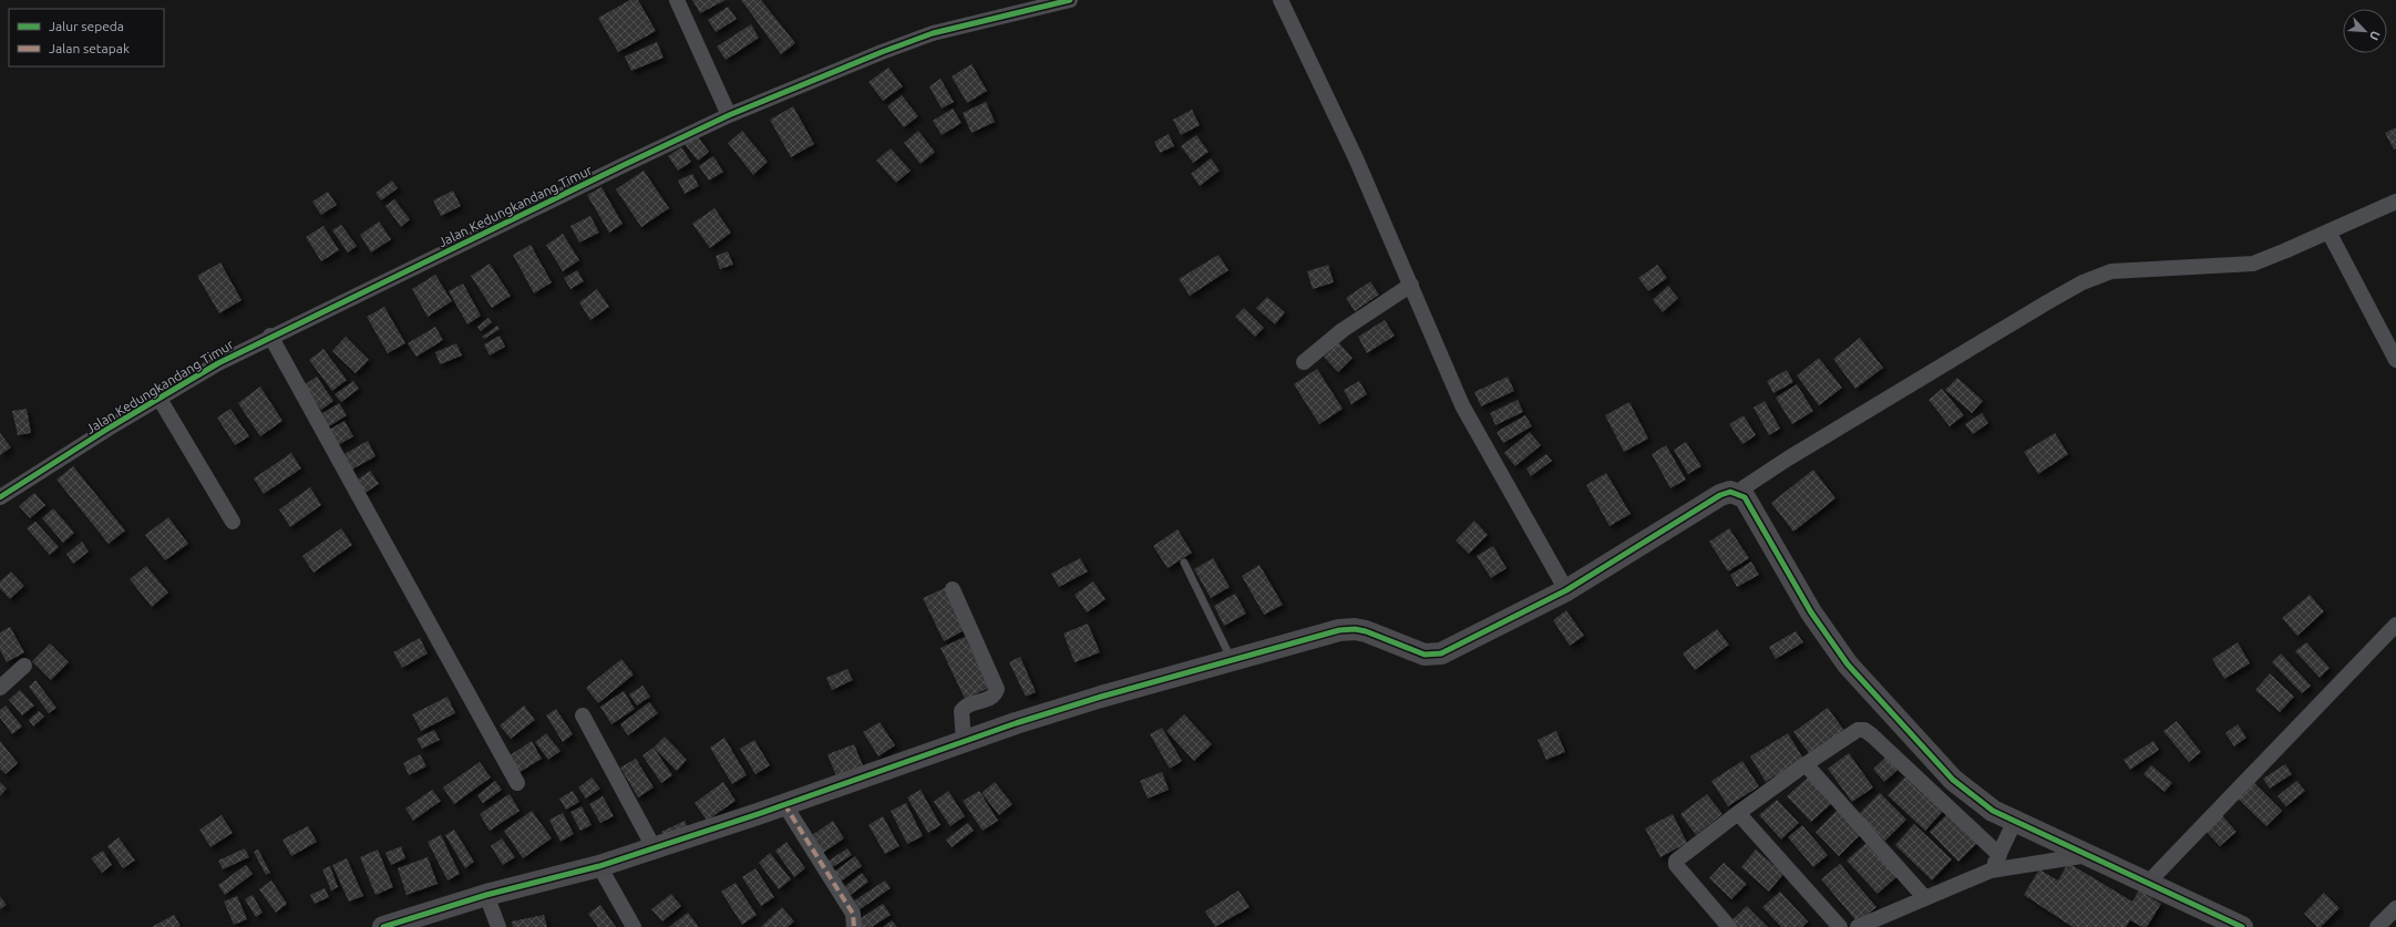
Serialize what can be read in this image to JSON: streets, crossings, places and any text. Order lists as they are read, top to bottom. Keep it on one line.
{"streets":{"street":["Jalan Kedungkandang Timur"]},"legend":["Jalur sepeda","Jalan setapak"],"north":"bottom right"}
